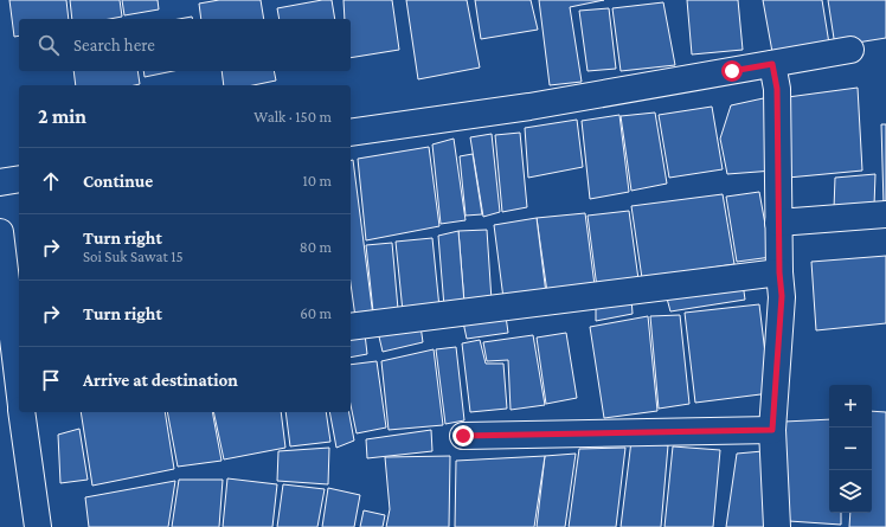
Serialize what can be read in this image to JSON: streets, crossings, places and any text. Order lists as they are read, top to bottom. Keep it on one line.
{"page":{"search":"Search here","heading":["2 min","Walk · 150 m"],"list":[["Continue","10 m"],["Turn right","Soi Suk Sawat 15","80 m"],["Turn right","60 m"],"Arrive at destination"],"map_buttons":["+","−"]}}
